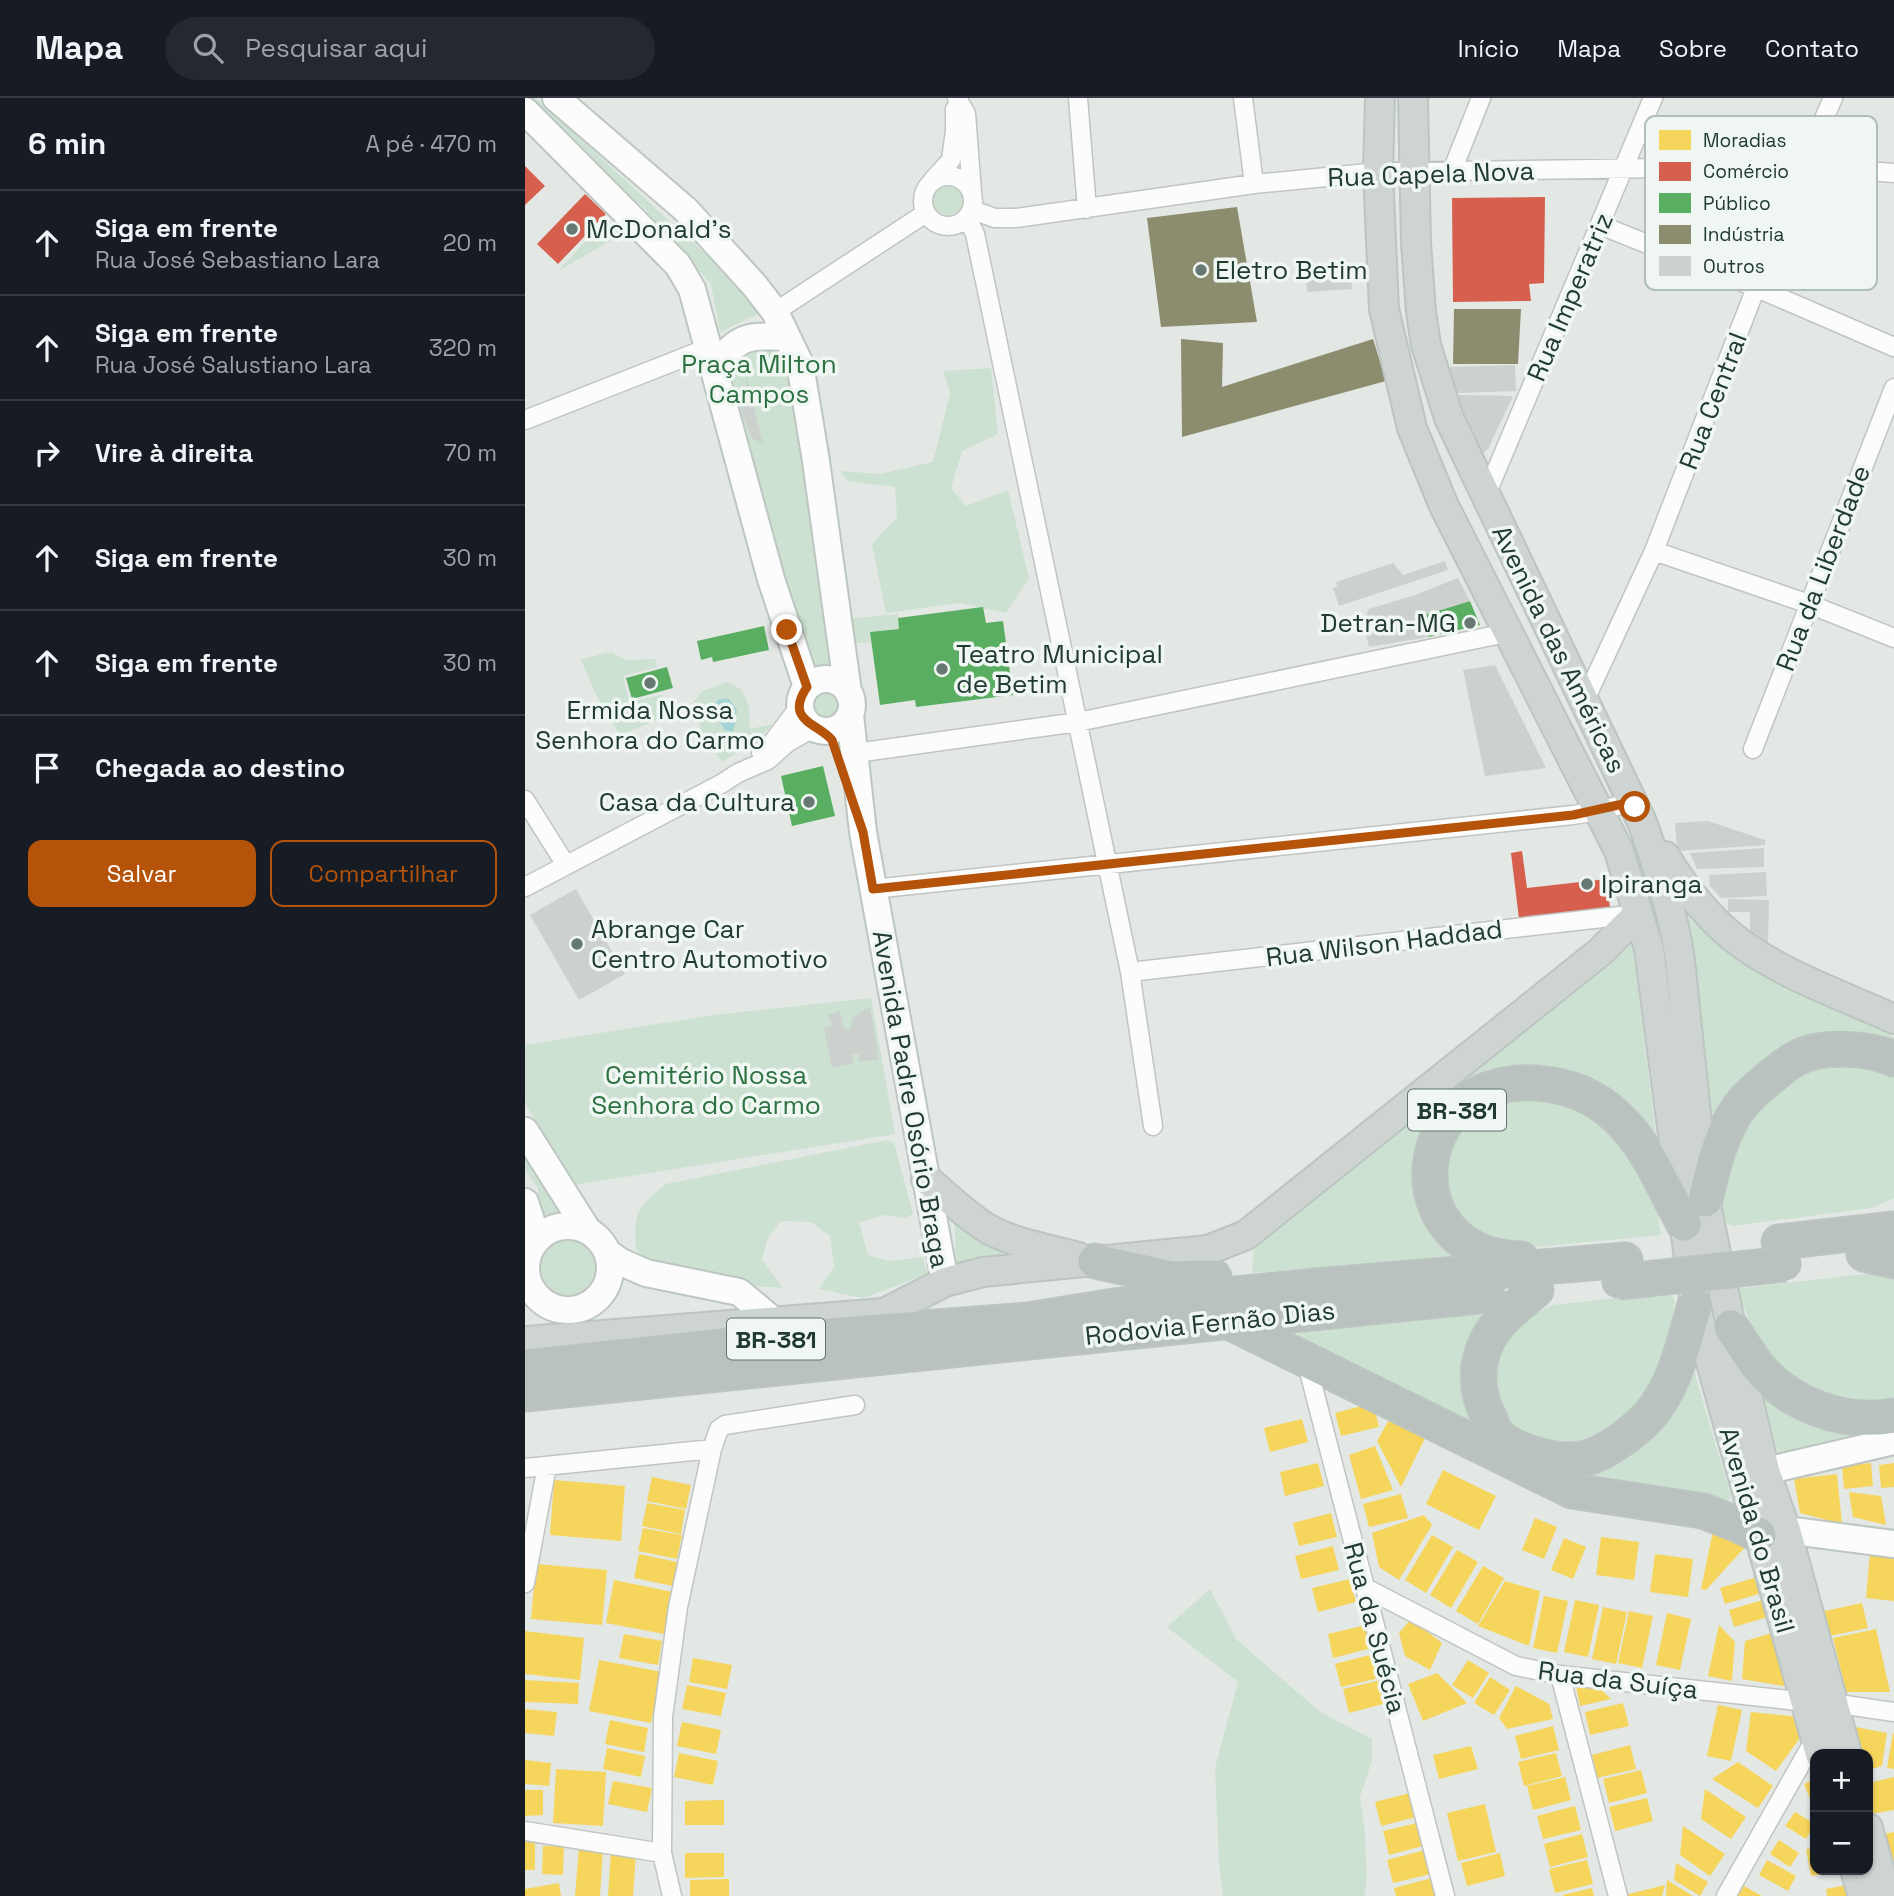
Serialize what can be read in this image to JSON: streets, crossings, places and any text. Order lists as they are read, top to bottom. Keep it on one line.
{"streets":{"highway":["BR-381","Rodovia Fernão Dias"],"main road":["Avenida das Américas","Avenida do Brasil"],"street":["Rua Capela Nova","Rua Imperatriz","Rua Central","Rua da Liberdade","Rua Wilson Haddad","Avenida Padre Osório Braga","Rua da Suécia","Rua da Suíça"]},"crossings":[["Rua Capela Nova","Rua Imperatriz"],["Rua Capela Nova","Avenida das Américas"],["Rua Imperatriz","Avenida das Américas"],["Rua Central","Avenida das Américas"],["Avenida das Américas","Rua Wilson Haddad"],["Avenida das Américas","BR-381"],["Avenida das Américas","Avenida do Brasil"],["BR-381","Rodovia Fernão Dias"],["Avenida do Brasil","Rua da Suíça"],["Rua da Suécia","Rua da Suíça"]],"parks":["Praça Milton Campos","Cemitério Nossa Senhora do Carmo"],"places":["McDonald's","Eletro Betim","Detran-MG","Teatro Municipal de Betim","Ermida Nossa Senhora do Carmo","Casa da Cultura","Ipiranga","Abrange Car Centro Automotivo"],"legend":["Moradias","Comércio","Público","Indústria","Outros"],"page":{"header":"Mapa","search":"Pesquisar aqui","nav":["Início","Mapa","Sobre","Contato"],"heading":["6 min","A pé · 470 m"],"list":[["Siga em frente","Rua José Sebastiano Lara","20 m"],["Siga em frente","Rua José Salustiano Lara","320 m"],["Vire à direita","70 m"],["Siga em frente","30 m"],["Siga em frente","30 m"],"Chegada ao destino"],"buttons":["Salvar","Compartilhar"],"map_buttons":["+","−"]}}
